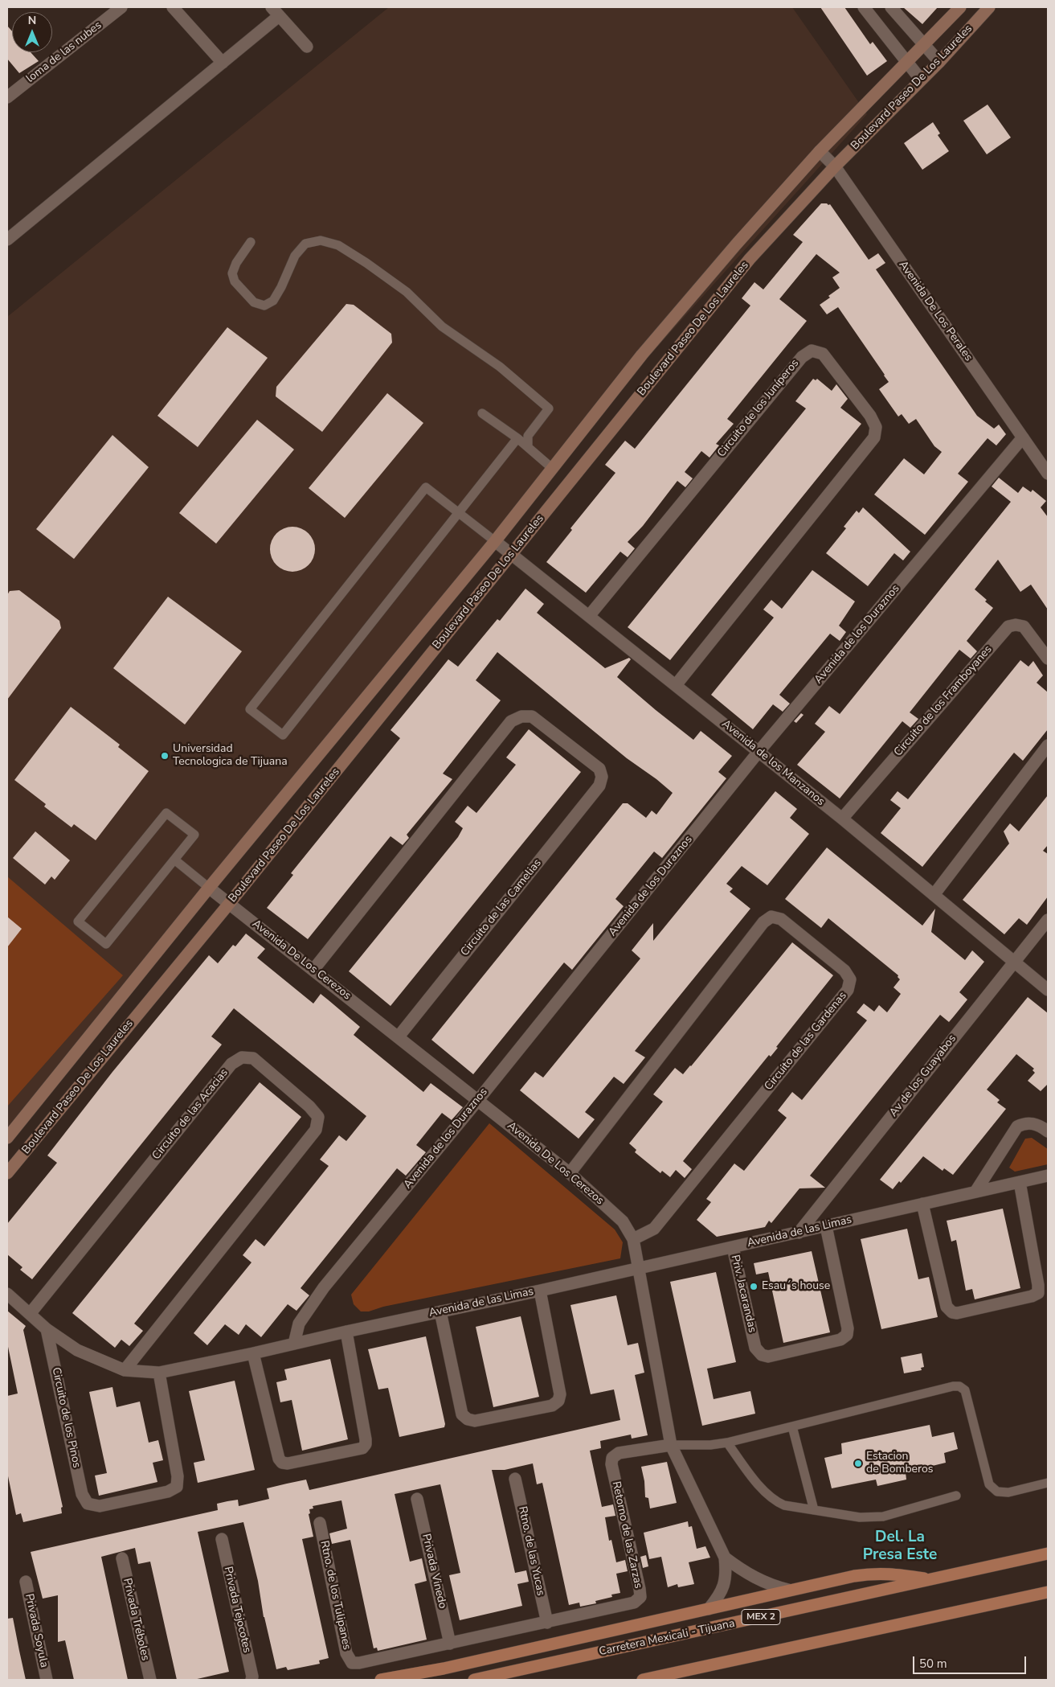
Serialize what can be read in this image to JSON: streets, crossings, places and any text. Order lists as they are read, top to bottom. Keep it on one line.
{"streets":{"main road":["MEX 2","Carretera Mexicali - Tijuana"],"street":["loma de las nubes","Boulevard Paseo De Los Laureles","Avenida De Los Perales","Circuito de los Juníperos","Avenida de los Duraznos","Circuito de los Framboyanes","Avenida de los Manzanos","Circuito de las Camelias","Avenida De Los Cerezos","Circuito de las Gardenas","Av de los Guayabos","Circuito de las Acacias","Avenida de las Limas","Priv. Jacarandas","Circuito de los Pinos","Retorno de las Zarzas","Rtno. de las Yucas","Privada Vinedo","Rtno. de los Tulipanes","Privada Tejocotes","Privada Tréboles","Privada Soyula"]},"crossings":[["Boulevard Paseo De Los Laureles","Avenida De Los Perales"],["Boulevard Paseo De Los Laureles","Avenida de los Manzanos"],["Boulevard Paseo De Los Laureles","Avenida De Los Cerezos"],["Avenida De Los Perales","Avenida de los Duraznos"],["Circuito de los Juníperos","Avenida de los Manzanos"],["Avenida de los Duraznos","Avenida de los Manzanos"],["Avenida de los Duraznos","Avenida De Los Cerezos"],["Avenida de los Duraznos","Avenida de las Limas"],["Circuito de los Framboyanes","Avenida de los Manzanos"],["Avenida de los Manzanos","Av de los Guayabos"],["Circuito de las Camelias","Avenida De Los Cerezos"],["Avenida De Los Cerezos","Circuito de las Gardenas"],["Avenida De Los Cerezos","Avenida de las Limas"],["Avenida De Los Cerezos","Retorno de las Zarzas"],["Av de los Guayabos","Avenida de las Limas"],["Circuito de las Acacias","Avenida de las Limas"],["Avenida de las Limas","Priv. Jacarandas"],["Avenida de las Limas","Circuito de los Pinos"],["Retorno de las Zarzas","Rtno. de las Yucas"],["Retorno de las Zarzas","Privada Vinedo"],["Retorno de las Zarzas","Rtno. de los Tulipanes"],["Privada Vinedo","Rtno. de los Tulipanes"]],"districts":["Del. La Presa Este"],"places":["Universidad Tecnologica de Tijuana","Esau´s house","Estacion de Bomberos"],"scale_bar":"50 m","north":"top"}
